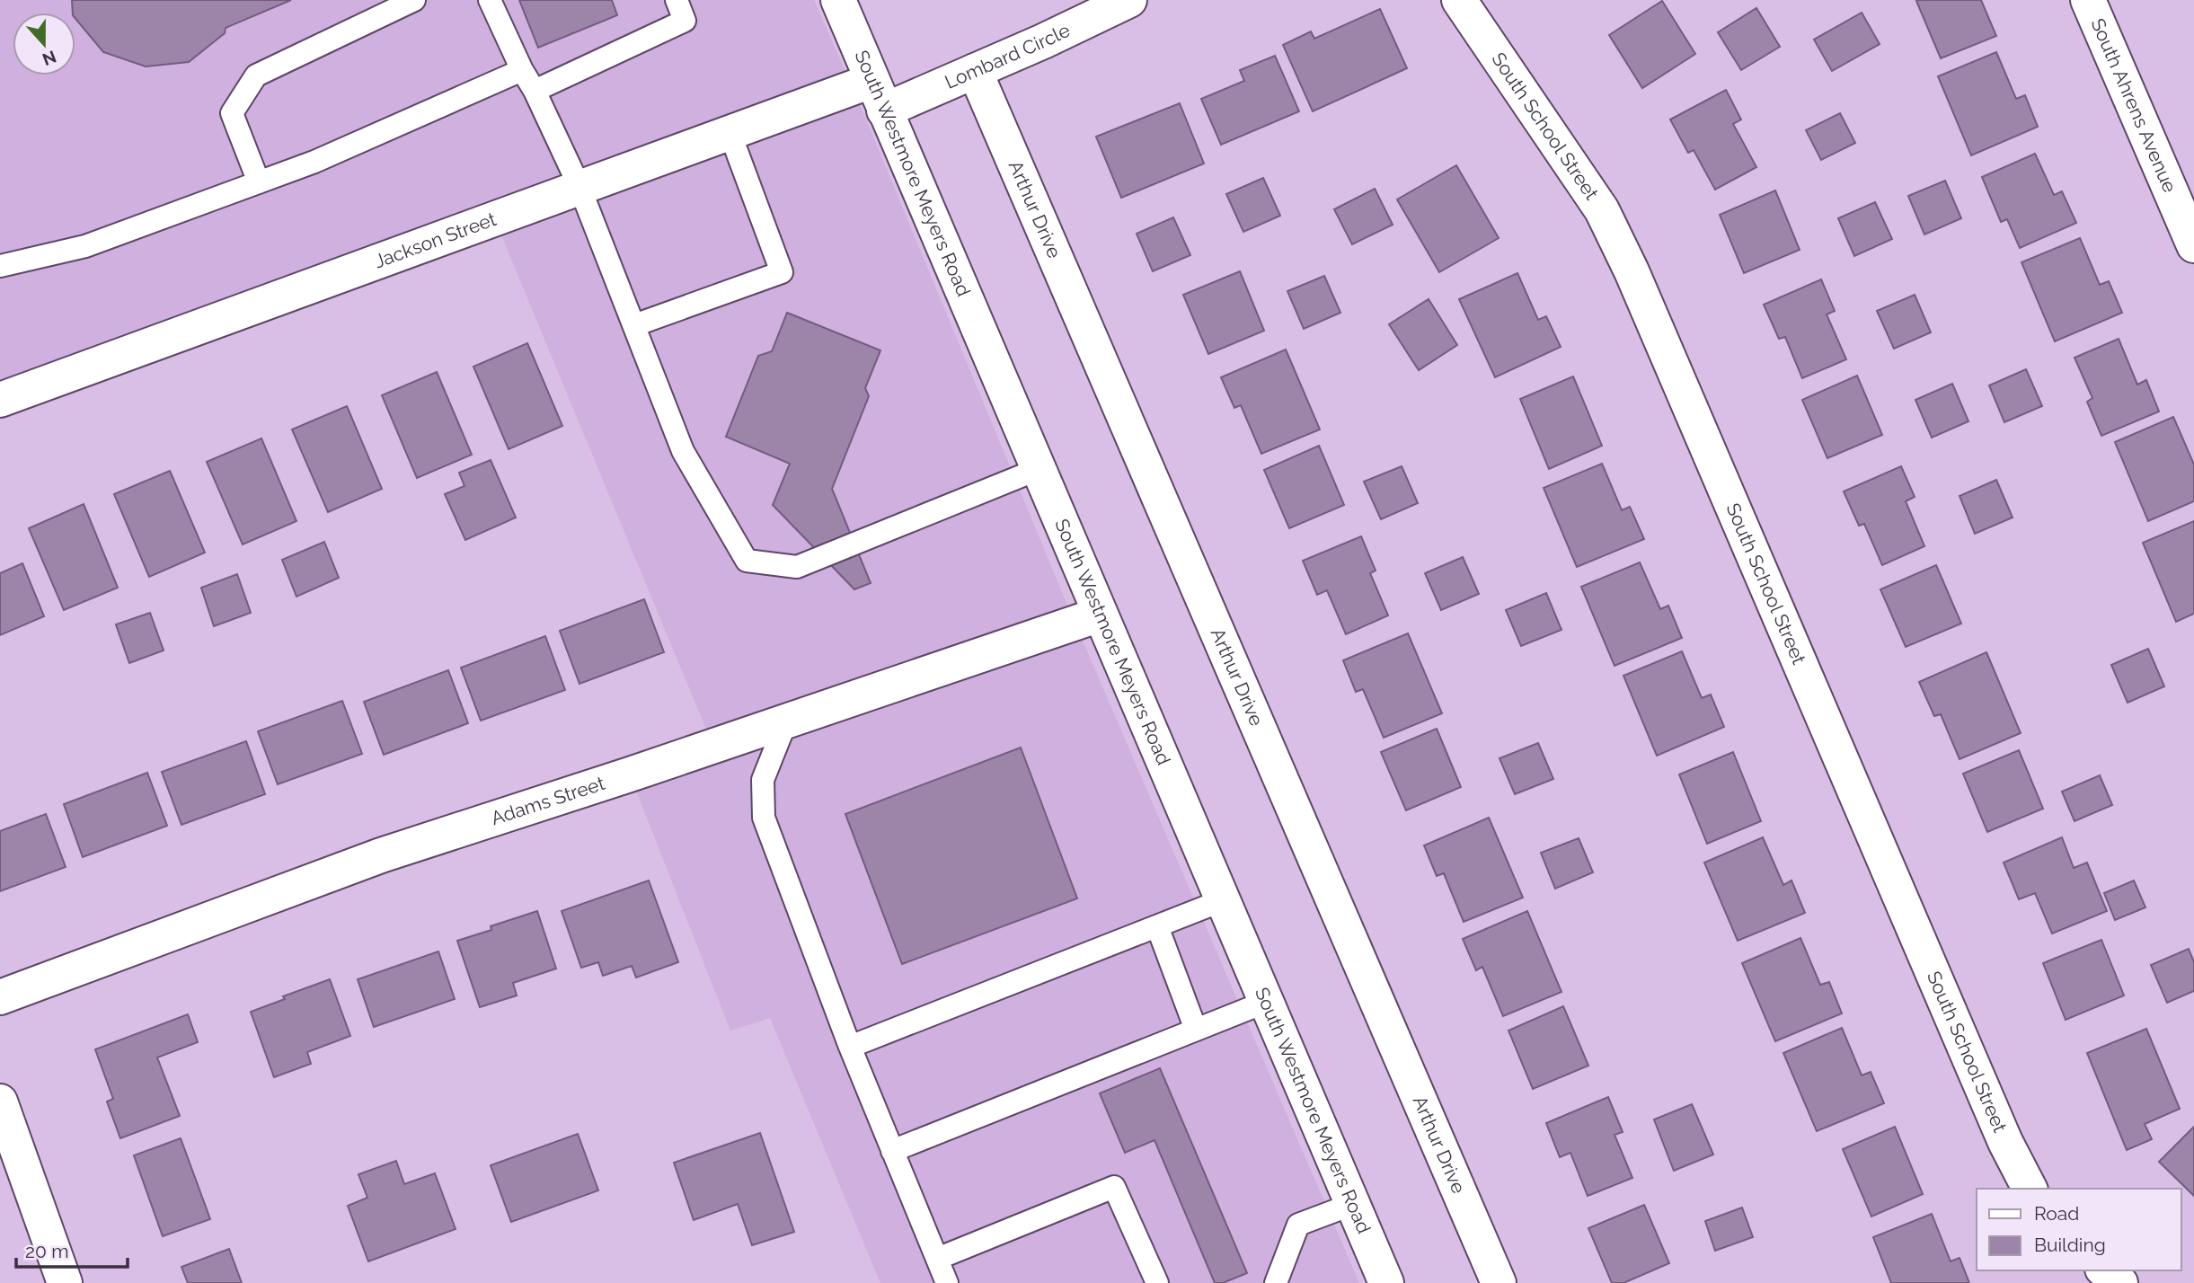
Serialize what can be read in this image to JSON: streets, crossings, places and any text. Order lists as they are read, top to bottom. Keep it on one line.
{"streets":{"street":["Lombard Circle","South Ahrens Avenue","South School Street","South Westmore Meyers Road","Arthur Drive","Jackson Street","Adams Street"]},"crossings":[["Lombard Circle","South Westmore Meyers Road"],["Lombard Circle","Arthur Drive"],["Lombard Circle","Jackson Street"],["South Westmore Meyers Road","Jackson Street"],["South Westmore Meyers Road","Adams Street"]],"legend":["Road","Building"],"scale_bar":"20 m","north":"bottom"}
